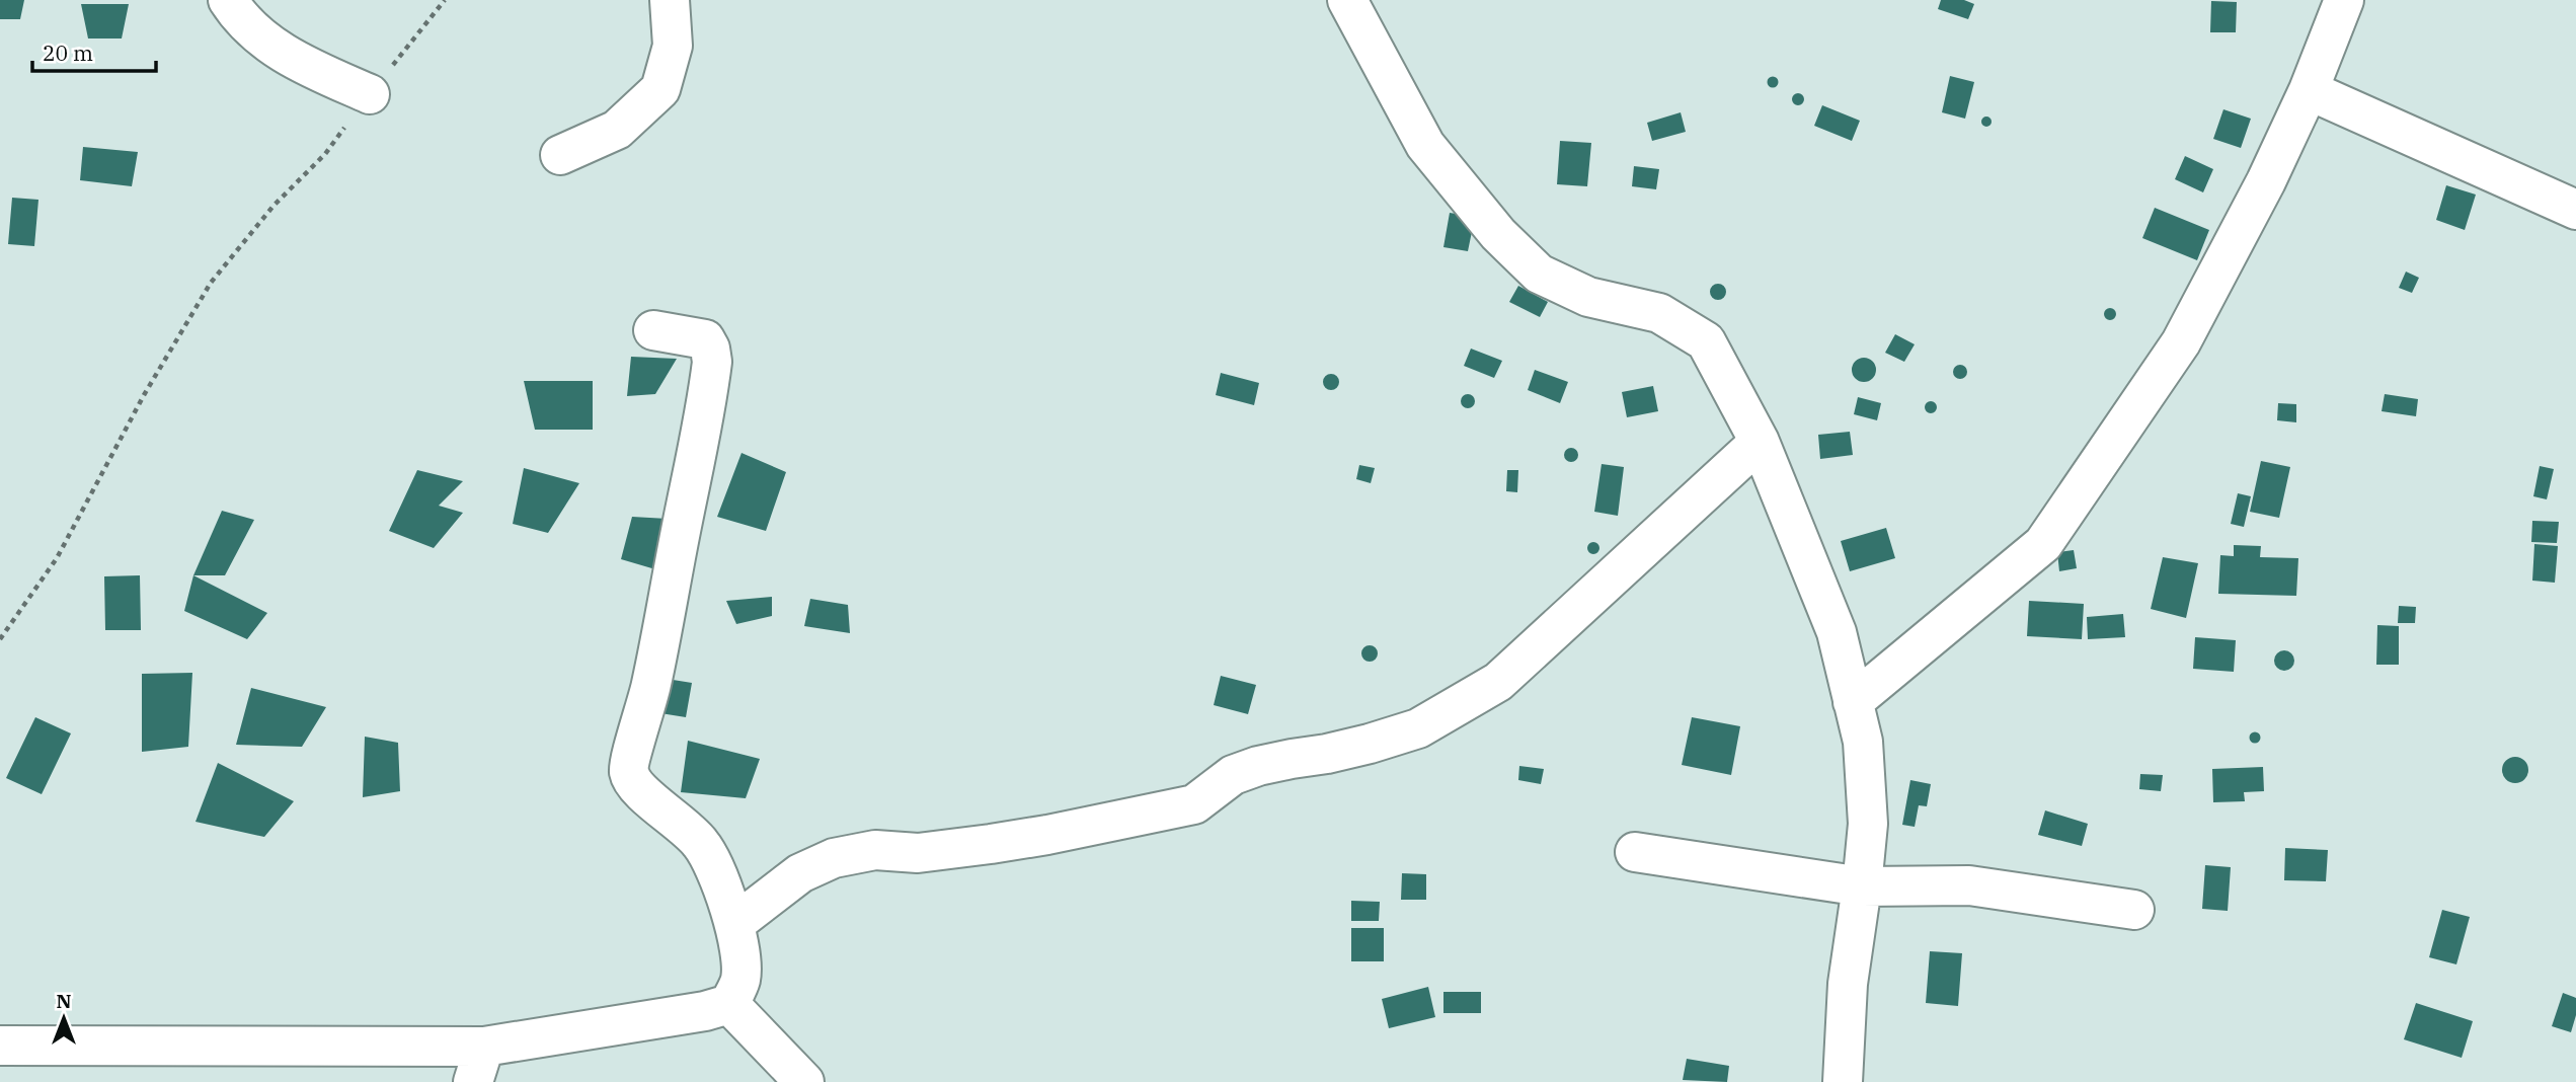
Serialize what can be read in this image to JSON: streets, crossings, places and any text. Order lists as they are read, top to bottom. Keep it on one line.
{"scale_bar":"20 m","north":"top"}
